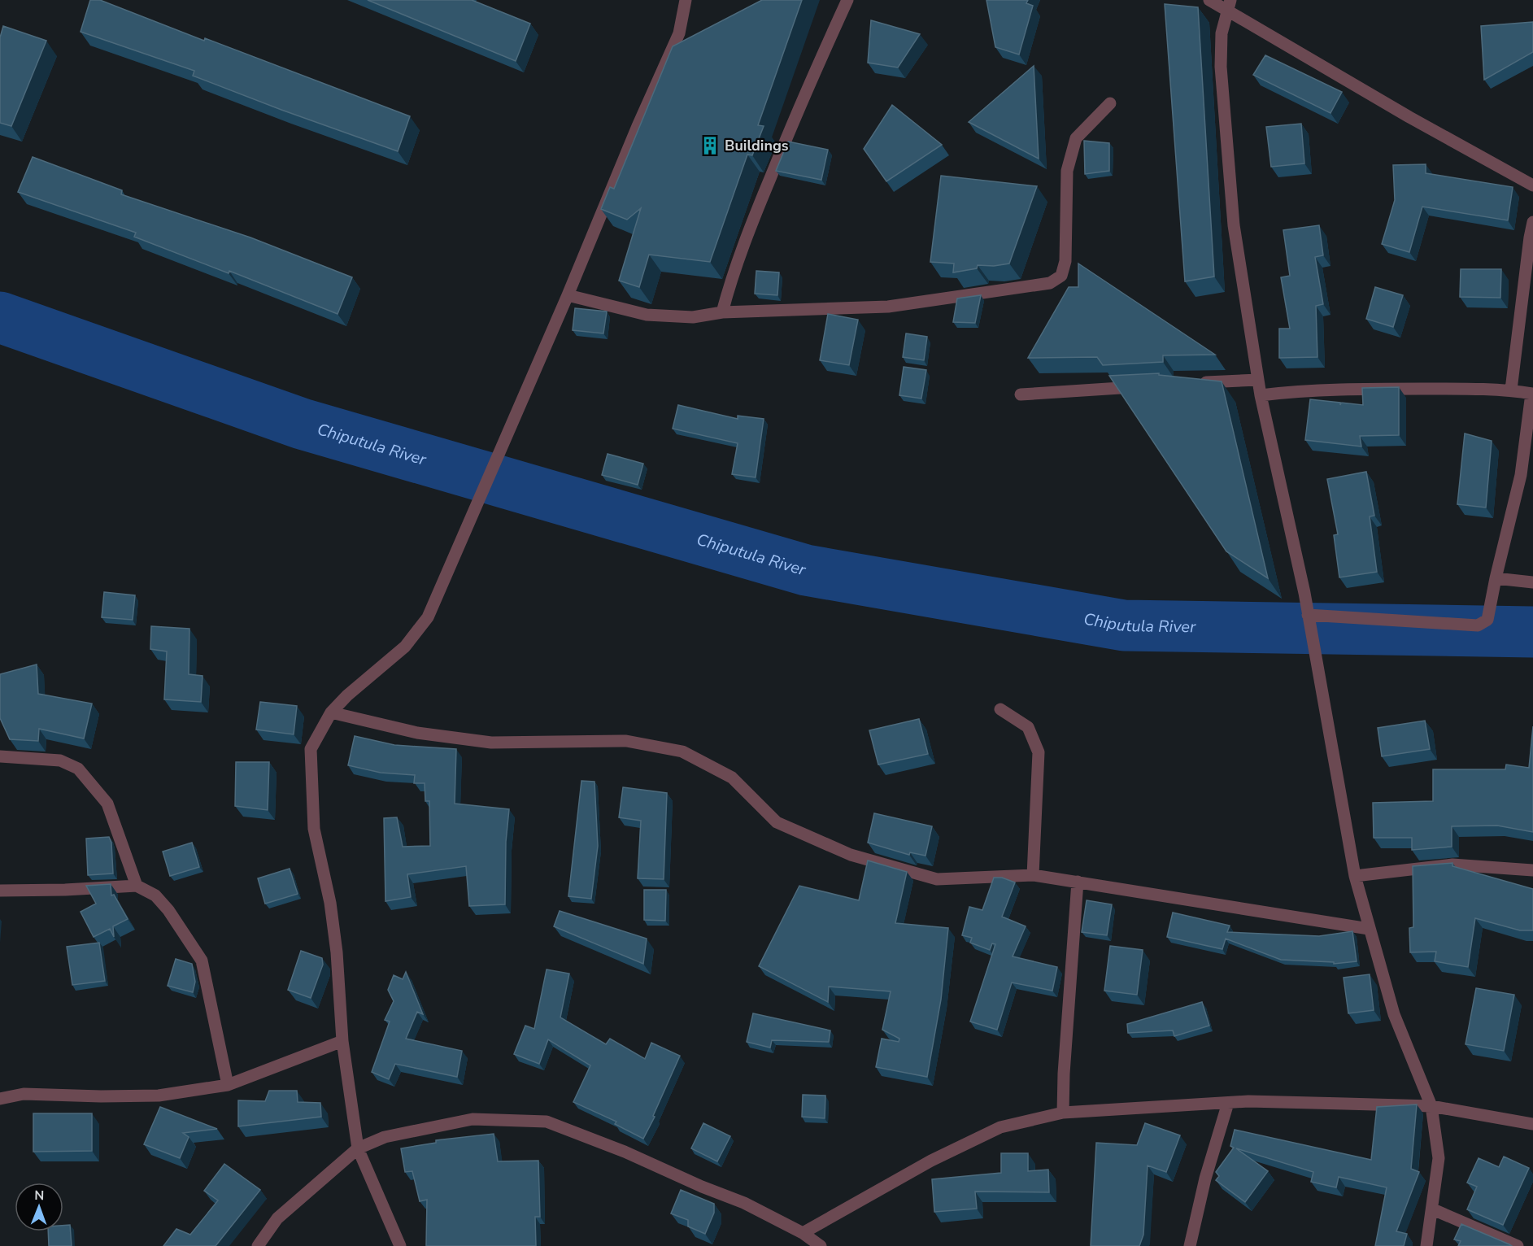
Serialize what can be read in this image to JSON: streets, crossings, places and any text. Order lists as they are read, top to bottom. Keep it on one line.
{"water":["Chiputula River"],"places":{"building":["Buildings"]},"north":"top"}
